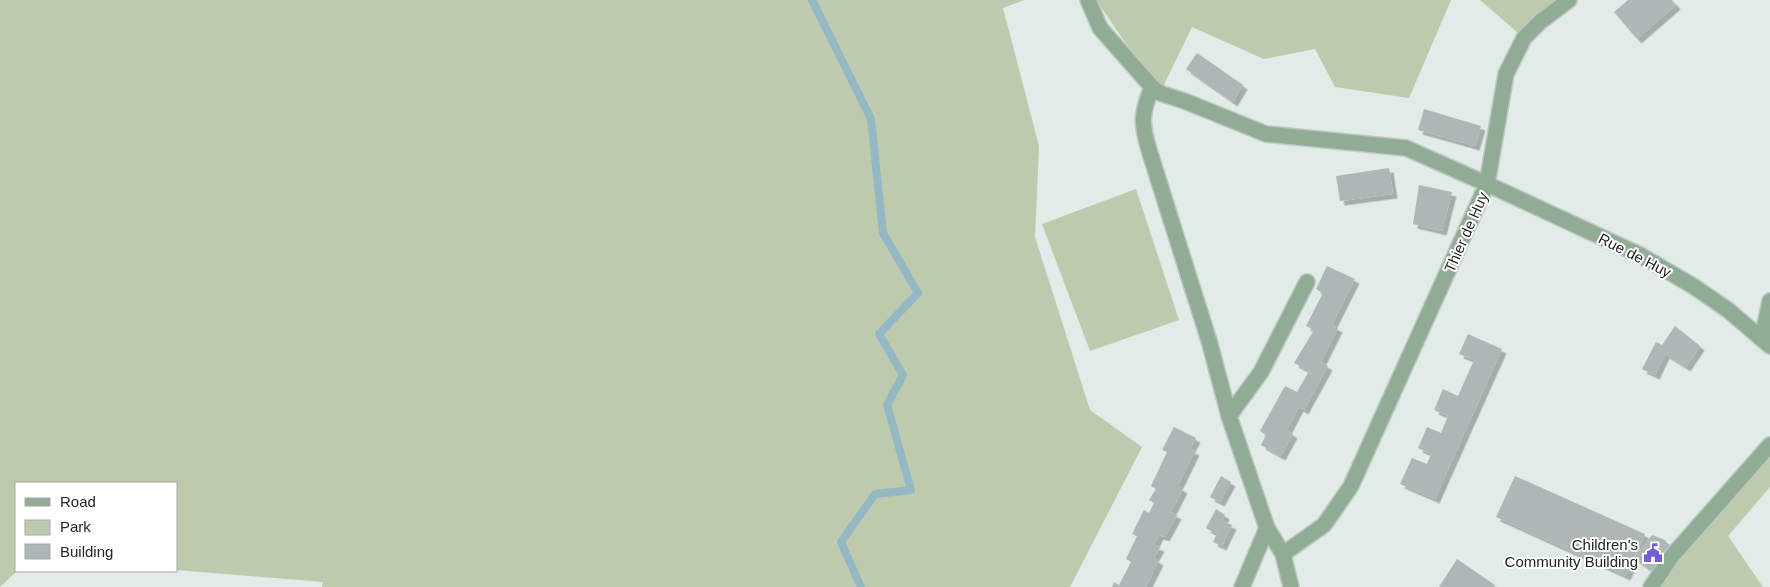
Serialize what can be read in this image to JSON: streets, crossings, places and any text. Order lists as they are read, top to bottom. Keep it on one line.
{"streets":{"street":["Thier de Huy","Rue de Huy"]},"crossings":[["Thier de Huy","Rue de Huy"]],"places":{"public building":["Children's Community Building"]},"legend":["Road","Park","Building"]}
